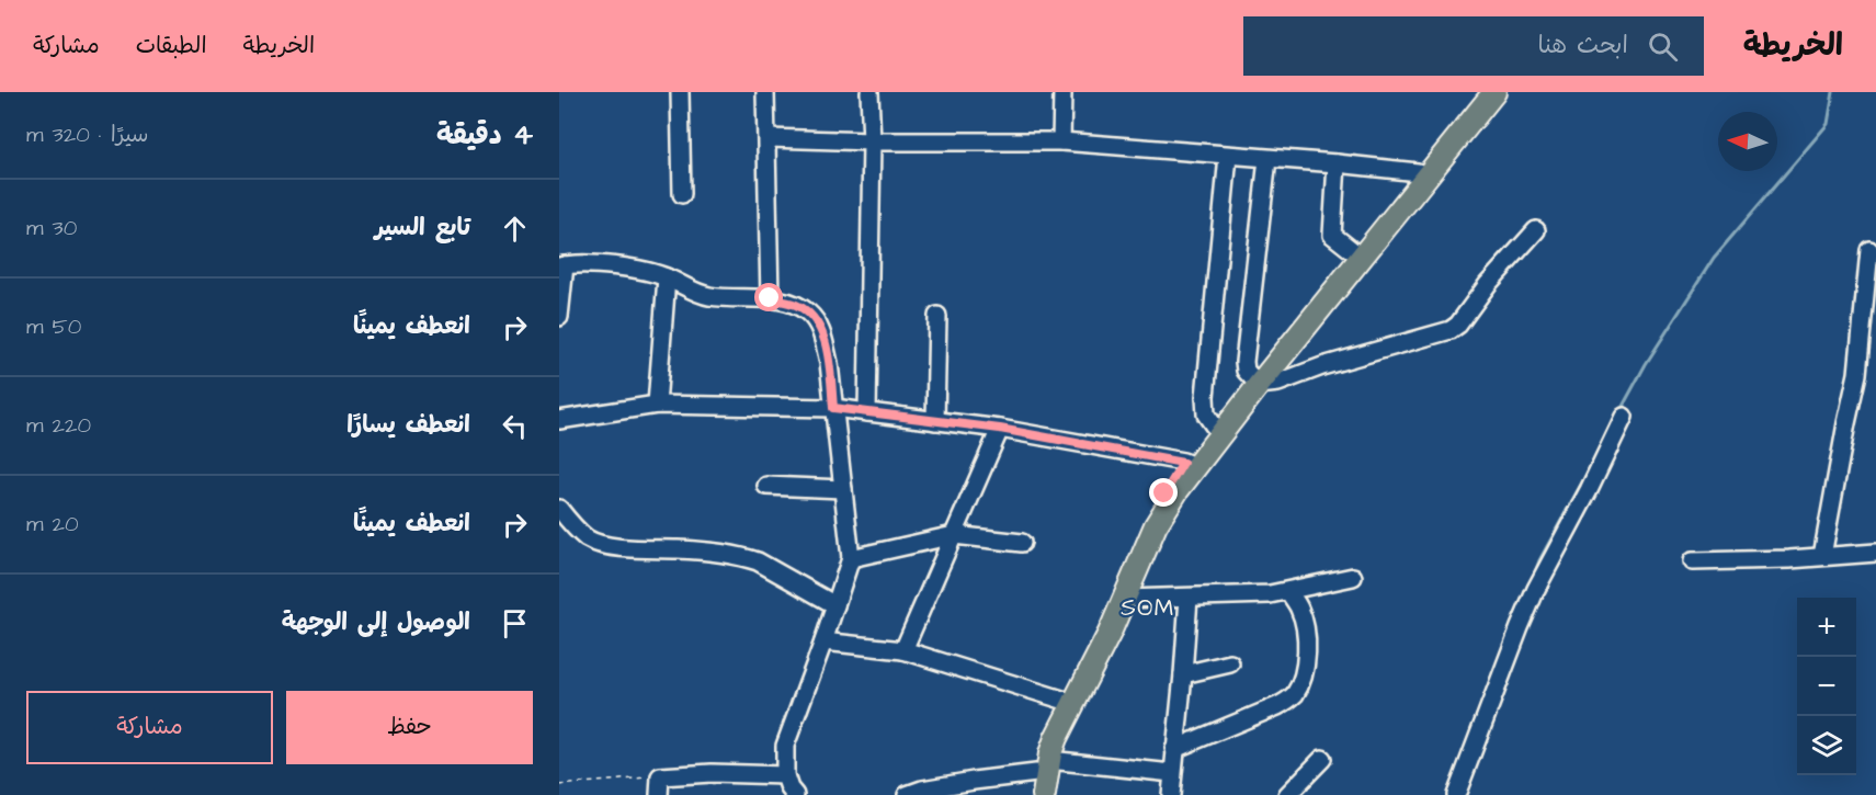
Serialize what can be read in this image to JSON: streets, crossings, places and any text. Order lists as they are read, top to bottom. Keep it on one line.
{"districts":["SOM"],"north":"left","page":{"header":"الخريطة","search":"ابحث هنا","nav":["الخريطة","الطبقات","مشاركة"],"heading":["4 دقيقة","سيرًا · 320 m"],"list":[["تابع السير","30 m"],["انعطف يمينًا","50 m"],["انعطف يسارًا","220 m"],["انعطف يمينًا","20 m"],"الوصول إلى الوجهة"],"map_buttons":["+","−"],"buttons":["حفظ","مشاركة"]}}
